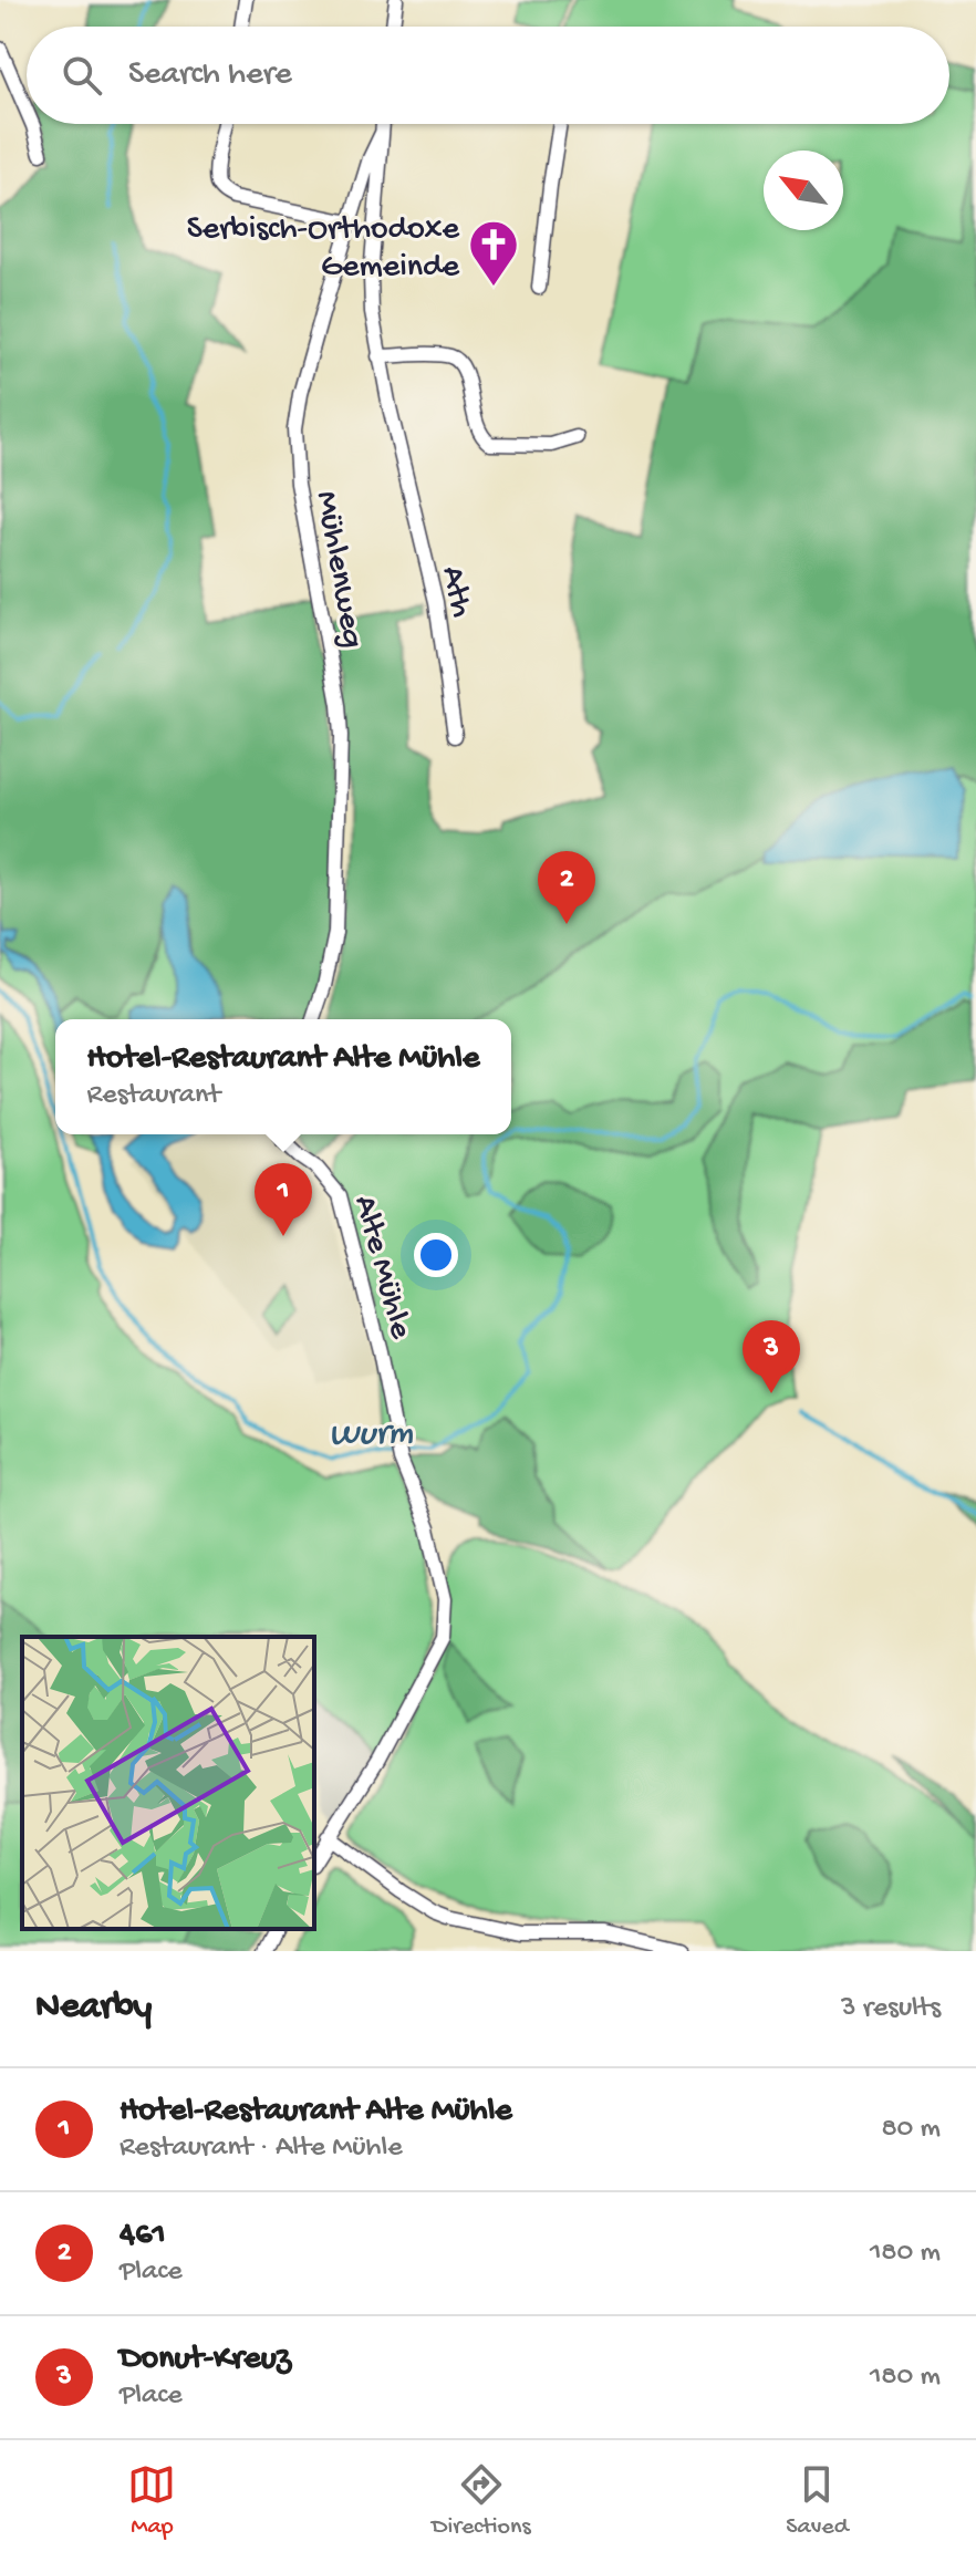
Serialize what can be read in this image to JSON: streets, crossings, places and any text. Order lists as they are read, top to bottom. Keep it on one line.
{"streets":{"street":["Mühlenweg","Ath","Alte Mühle"]},"crossings":[["Mühlenweg","Ath"]],"water":["Wurm"],"places":{"church":["Serbisch-Orthodoxe Gemeinde"]},"north":"top left","page":{"search":"Search here","pins":["2","1","3"],"popup":["Hotel-Restaurant Alte Mühle","Restaurant"],"heading":["Nearby","3 results"],"list":[{"mark":"1","name":"Hotel-Restaurant Alte Mühle","note":"Restaurant · Alte Mühle","value":"80 m"},{"mark":"2","name":"461","note":"Place","value":"180 m"},{"mark":"3","name":"Donut-Kreuz","note":"Place","value":"180 m"}],"nav":["Map","Directions","Saved"]}}
